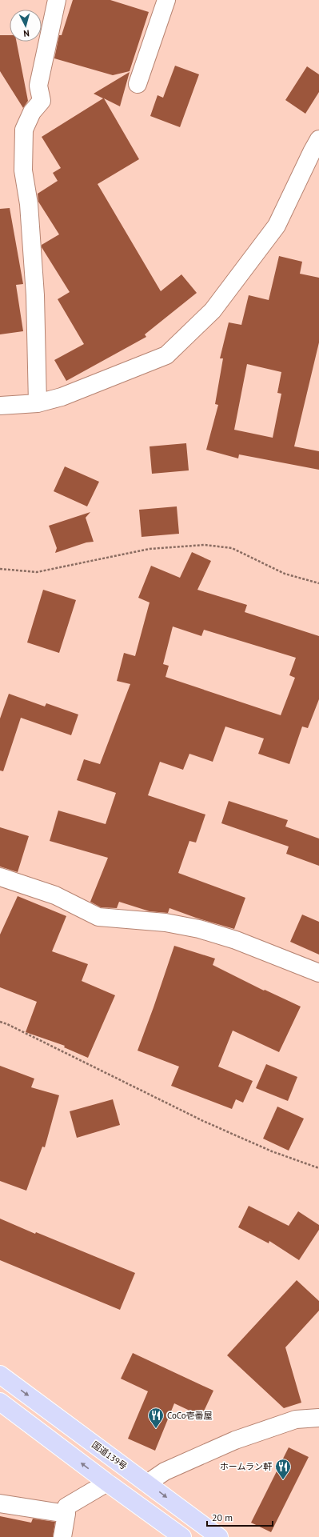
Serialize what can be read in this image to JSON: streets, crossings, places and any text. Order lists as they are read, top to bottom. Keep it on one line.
{"streets":{"highway":["国道139号"]},"places":{"restaurant":["CoCo壱番屋","ホームラン軒"]},"scale_bar":"20 m","north":"bottom"}
